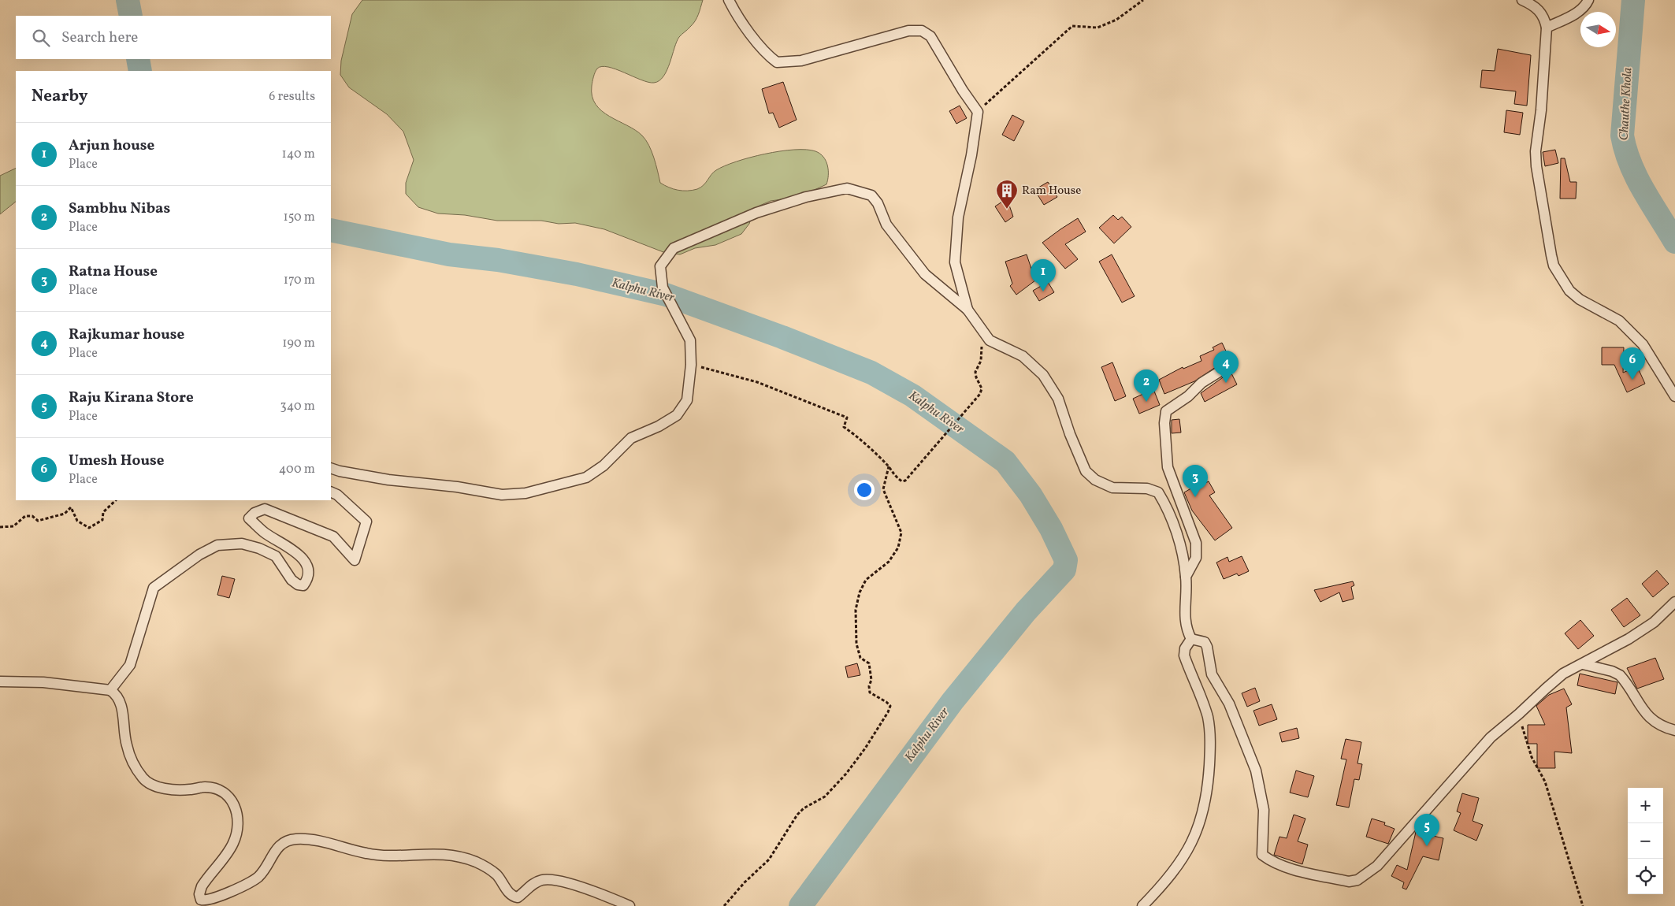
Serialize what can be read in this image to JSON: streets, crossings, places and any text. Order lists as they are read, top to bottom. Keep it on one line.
{"water":["Chauthe Khola","Kalphu River"],"places":{"building":["Ram House"]},"north":"right","page":{"search":"Search here","heading":["Nearby","6 results"],"list":[{"mark":"1","name":"Arjun house","note":"Place","value":"140 m"},{"mark":"2","name":"Sambhu Nibas","note":"Place","value":"150 m"},{"mark":"3","name":"Ratna House","note":"Place","value":"170 m"},{"mark":"4","name":"Rajkumar house","note":"Place","value":"190 m"},{"mark":"5","name":"Raju Kirana Store","note":"Place","value":"340 m"},{"mark":"6","name":"Umesh House","note":"Place","value":"400 m"}],"pins":["1","6","4","2","3","5"],"map_buttons":["+","−"]}}
